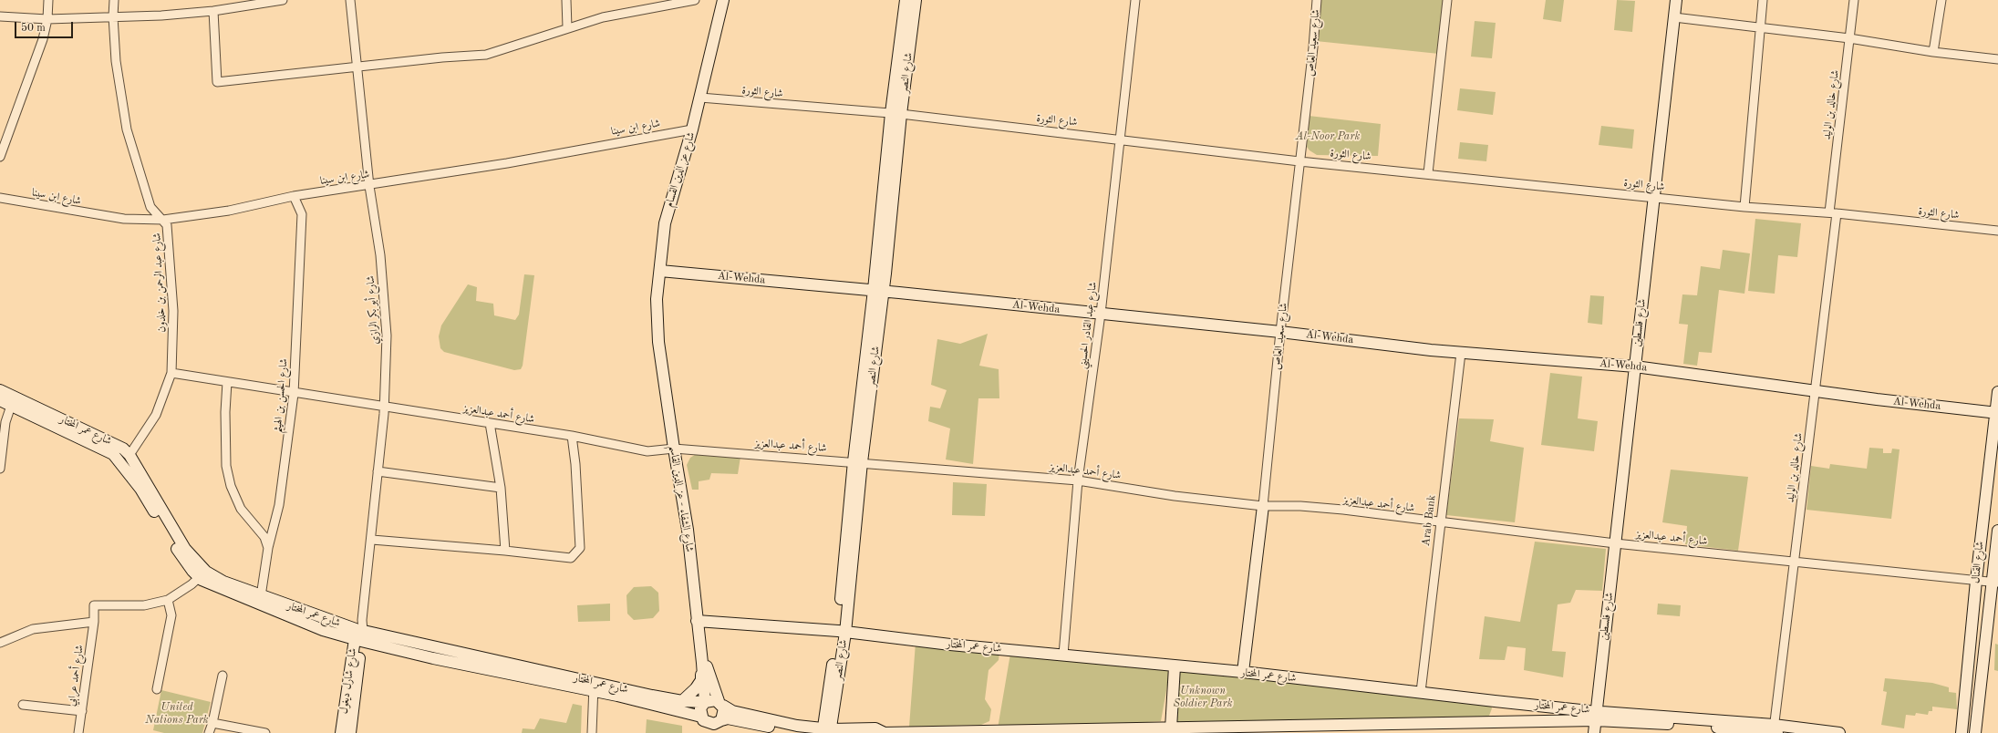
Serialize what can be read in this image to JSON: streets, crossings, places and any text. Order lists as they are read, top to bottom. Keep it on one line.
{"streets":{"main road":["شارع سعيد العاص","شارع النصر","شارع عز الدين القسام","Al-Wehda","شارع فلسطين","شارع عمر المختار","شارع الشفاء - عز الدين القاسم","شارع القنال","شارع شارل ديغول"],"street":["شارع الثورة","شارع خالد بن الوليد","شارع ابن سينا","شارع عبد الرحمن بن خلدون","شارع أبو بكر الرازي","شارع عبد القادر الحسيني","شارع الحسن بن الهيثم","شارع أحمد عبدالعزيز","Arab Bank","شارع أحمد عرابي"]},"crossings":[["شارع سعيد العاص","شارع الثورة"],["شارع سعيد العاص","Al-Wehda"],["شارع سعيد العاص","شارع أحمد عبدالعزيز"],["شارع سعيد العاص","شارع عمر المختار"],["شارع النصر","شارع الثورة"],["شارع النصر","Al-Wehda"],["شارع النصر","شارع أحمد عبدالعزيز"],["شارع النصر","شارع عمر المختار"],["شارع الثورة","شارع خالد بن الوليد"],["شارع الثورة","شارع عز الدين القسام"],["شارع الثورة","شارع فلسطين"],["شارع الثورة","شارع عبد القادر الحسيني"],["شارع خالد بن الوليد","Al-Wehda"],["شارع خالد بن الوليد","شارع أحمد عبدالعزيز"],["شارع خالد بن الوليد","شارع عمر المختار"],["شارع ابن سينا","شارع عز الدين القسام"],["شارع ابن سينا","شارع عبد الرحمن بن خلدون"],["شارع ابن سينا","شارع أبو بكر الرازي"],["شارع ابن سينا","شارع الحسن بن الهيثم"],["شارع عز الدين القسام","Al-Wehda"],["شارع عز الدين القسام","شارع الشفاء - عز الدين القاسم"],["Al-Wehda","شارع فلسطين"],["Al-Wehda","شارع عبد القادر الحسيني"],["Al-Wehda","Arab Bank"],["Al-Wehda","شارع القنال"],["شارع عبد الرحمن بن خلدون","شارع أحمد عبدالعزيز"],["شارع عبد الرحمن بن خلدون","شارع عمر المختار"],["شارع أبو بكر الرازي","شارع أحمد عبدالعزيز"],["شارع أبو بكر الرازي","شارع عمر المختار"],["شارع أبو بكر الرازي","شارع شارل ديغول"],["شارع فلسطين","شارع أحمد عبدالعزيز"],["شارع فلسطين","شارع عمر المختار"],["شارع عبد القادر الحسيني","شارع أحمد عبدالعزيز"],["شارع عبد القادر الحسيني","شارع عمر المختار"],["شارع الحسن بن الهيثم","شارع أحمد عبدالعزيز"],["شارع الحسن بن الهيثم","شارع عمر المختار"],["شارع أحمد عبدالعزيز","شارع الشفاء - عز الدين القاسم"],["شارع أحمد عبدالعزيز","Arab Bank"],["شارع أحمد عبدالعزيز","شارع القنال"],["شارع عمر المختار","شارع الشفاء - عز الدين القاسم"],["شارع عمر المختار","Arab Bank"],["شارع عمر المختار","شارع شارل ديغول"]],"parks":["Al-Noor Park","Unknown Soldier Park","United Nations Park"],"scale_bar":"50 m"}
